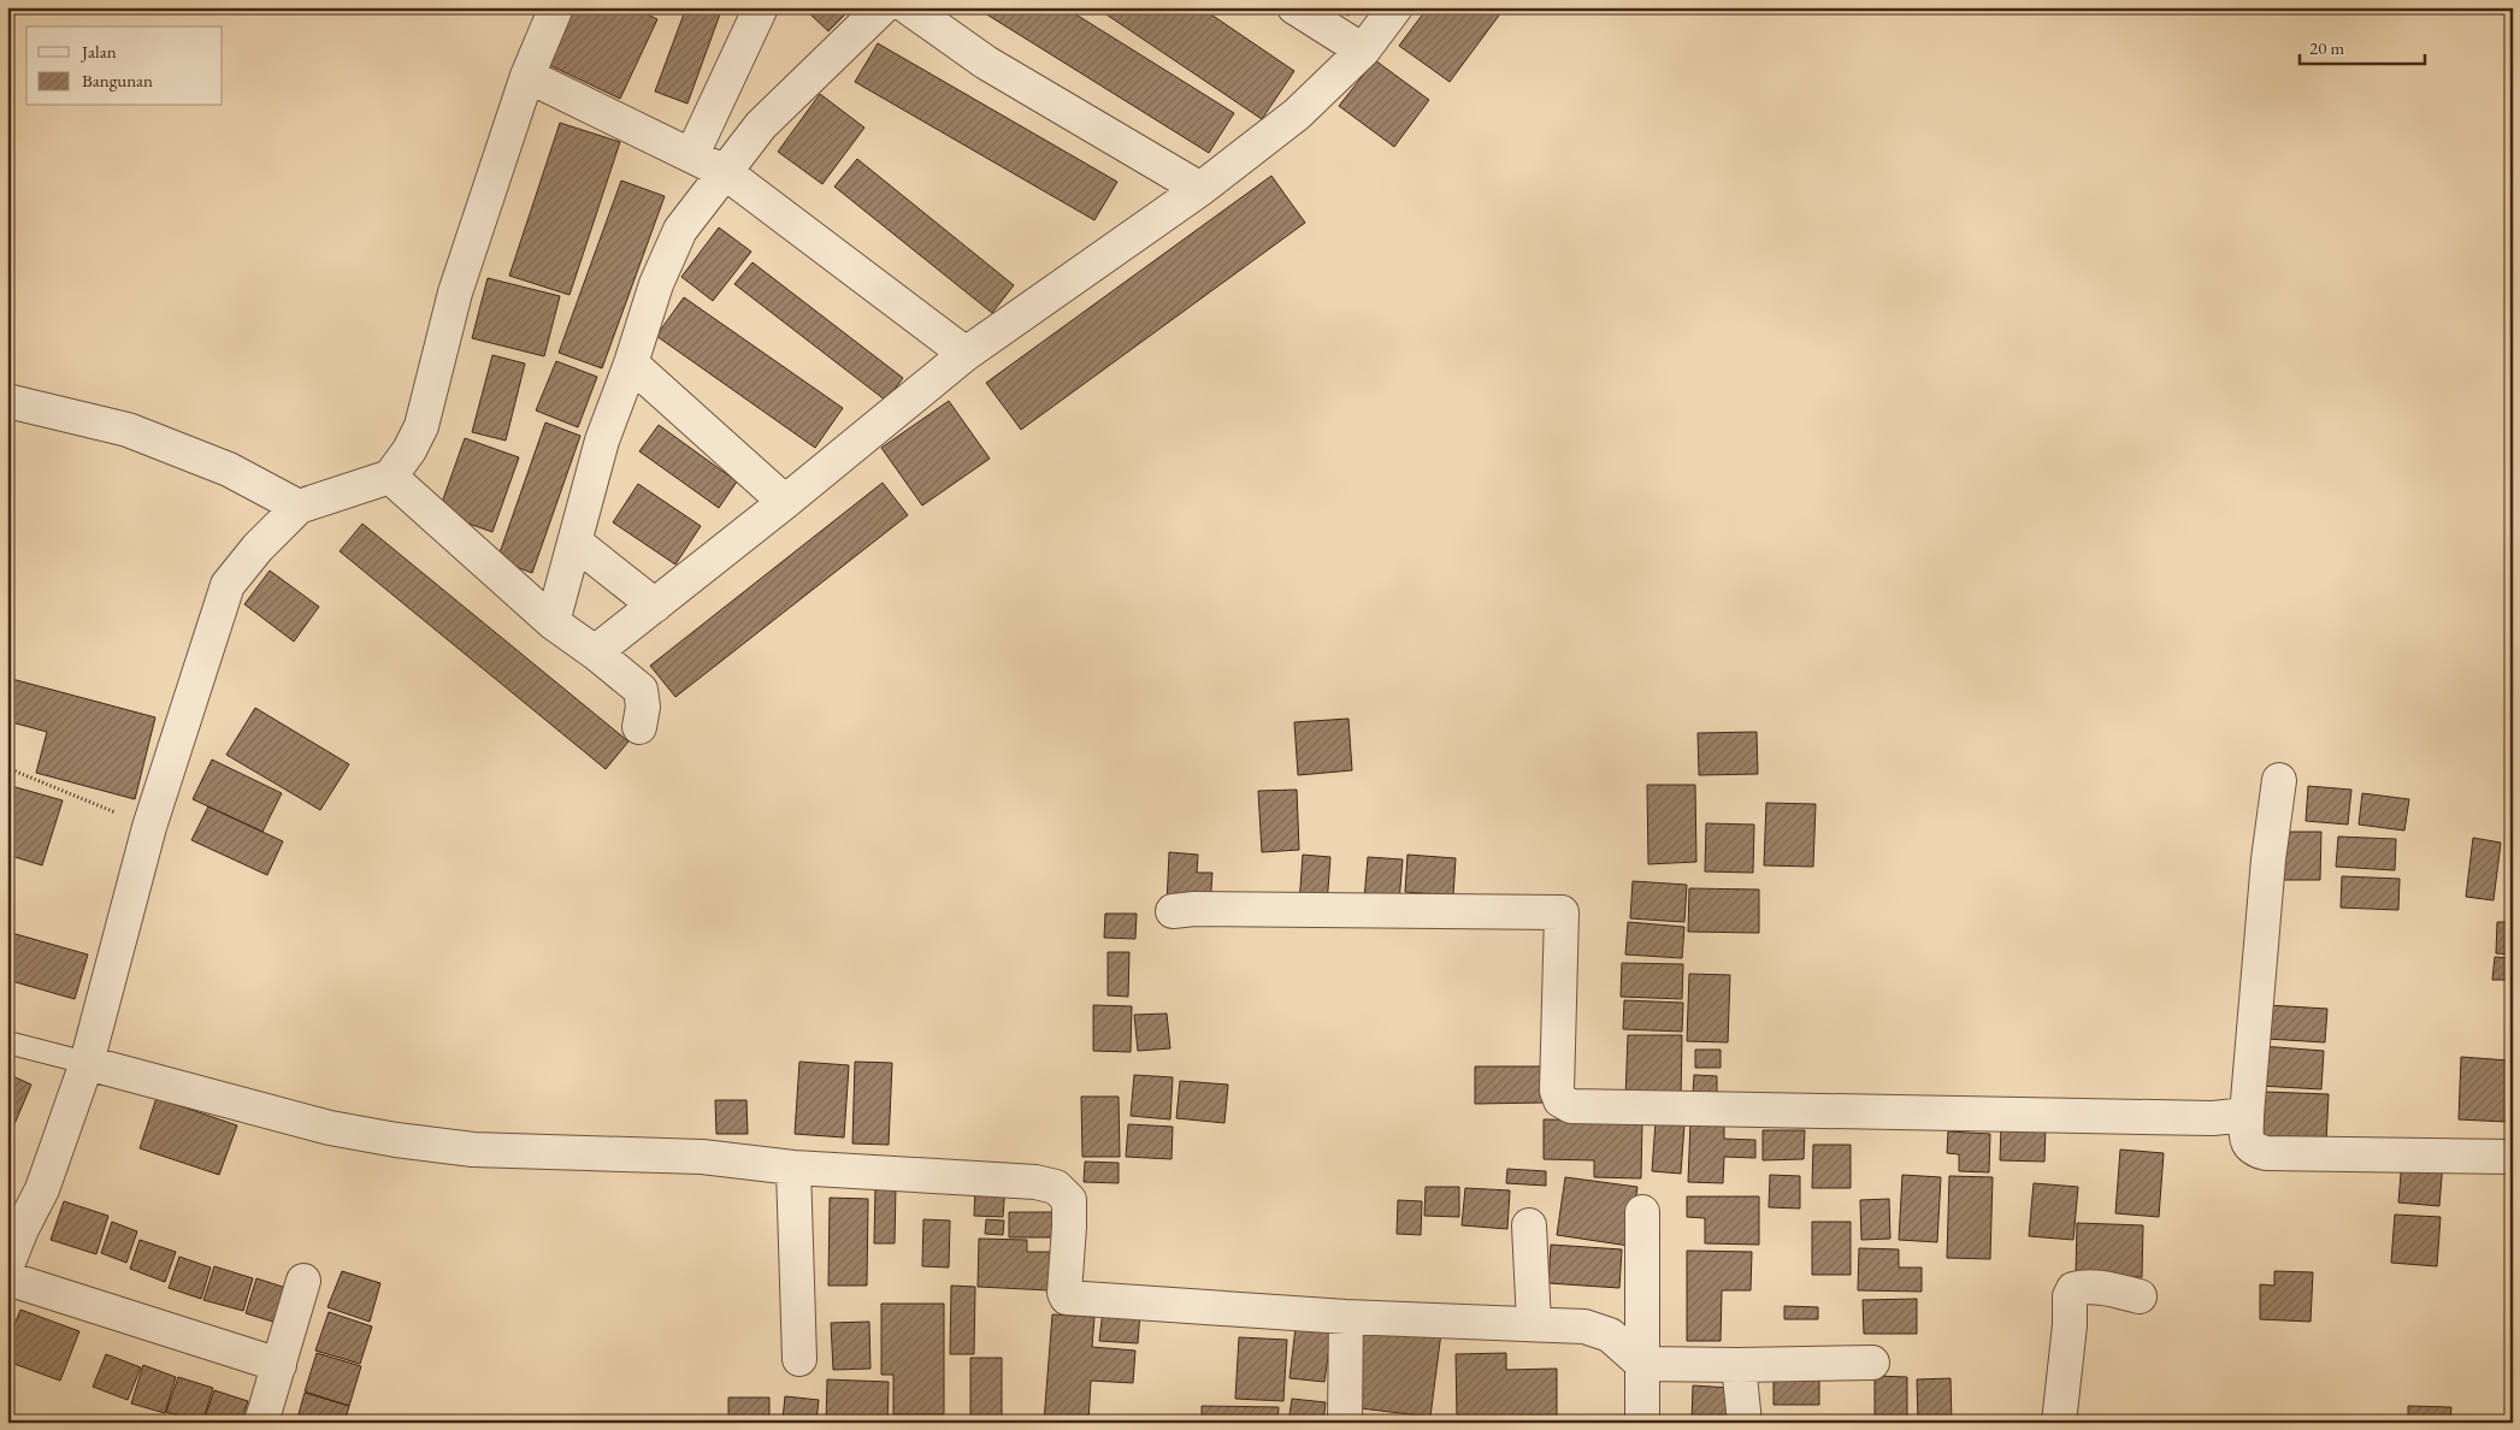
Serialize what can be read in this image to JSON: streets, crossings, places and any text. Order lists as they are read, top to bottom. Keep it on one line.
{"legend":["Jalan","Bangunan"],"scale_bar":"20 m"}
